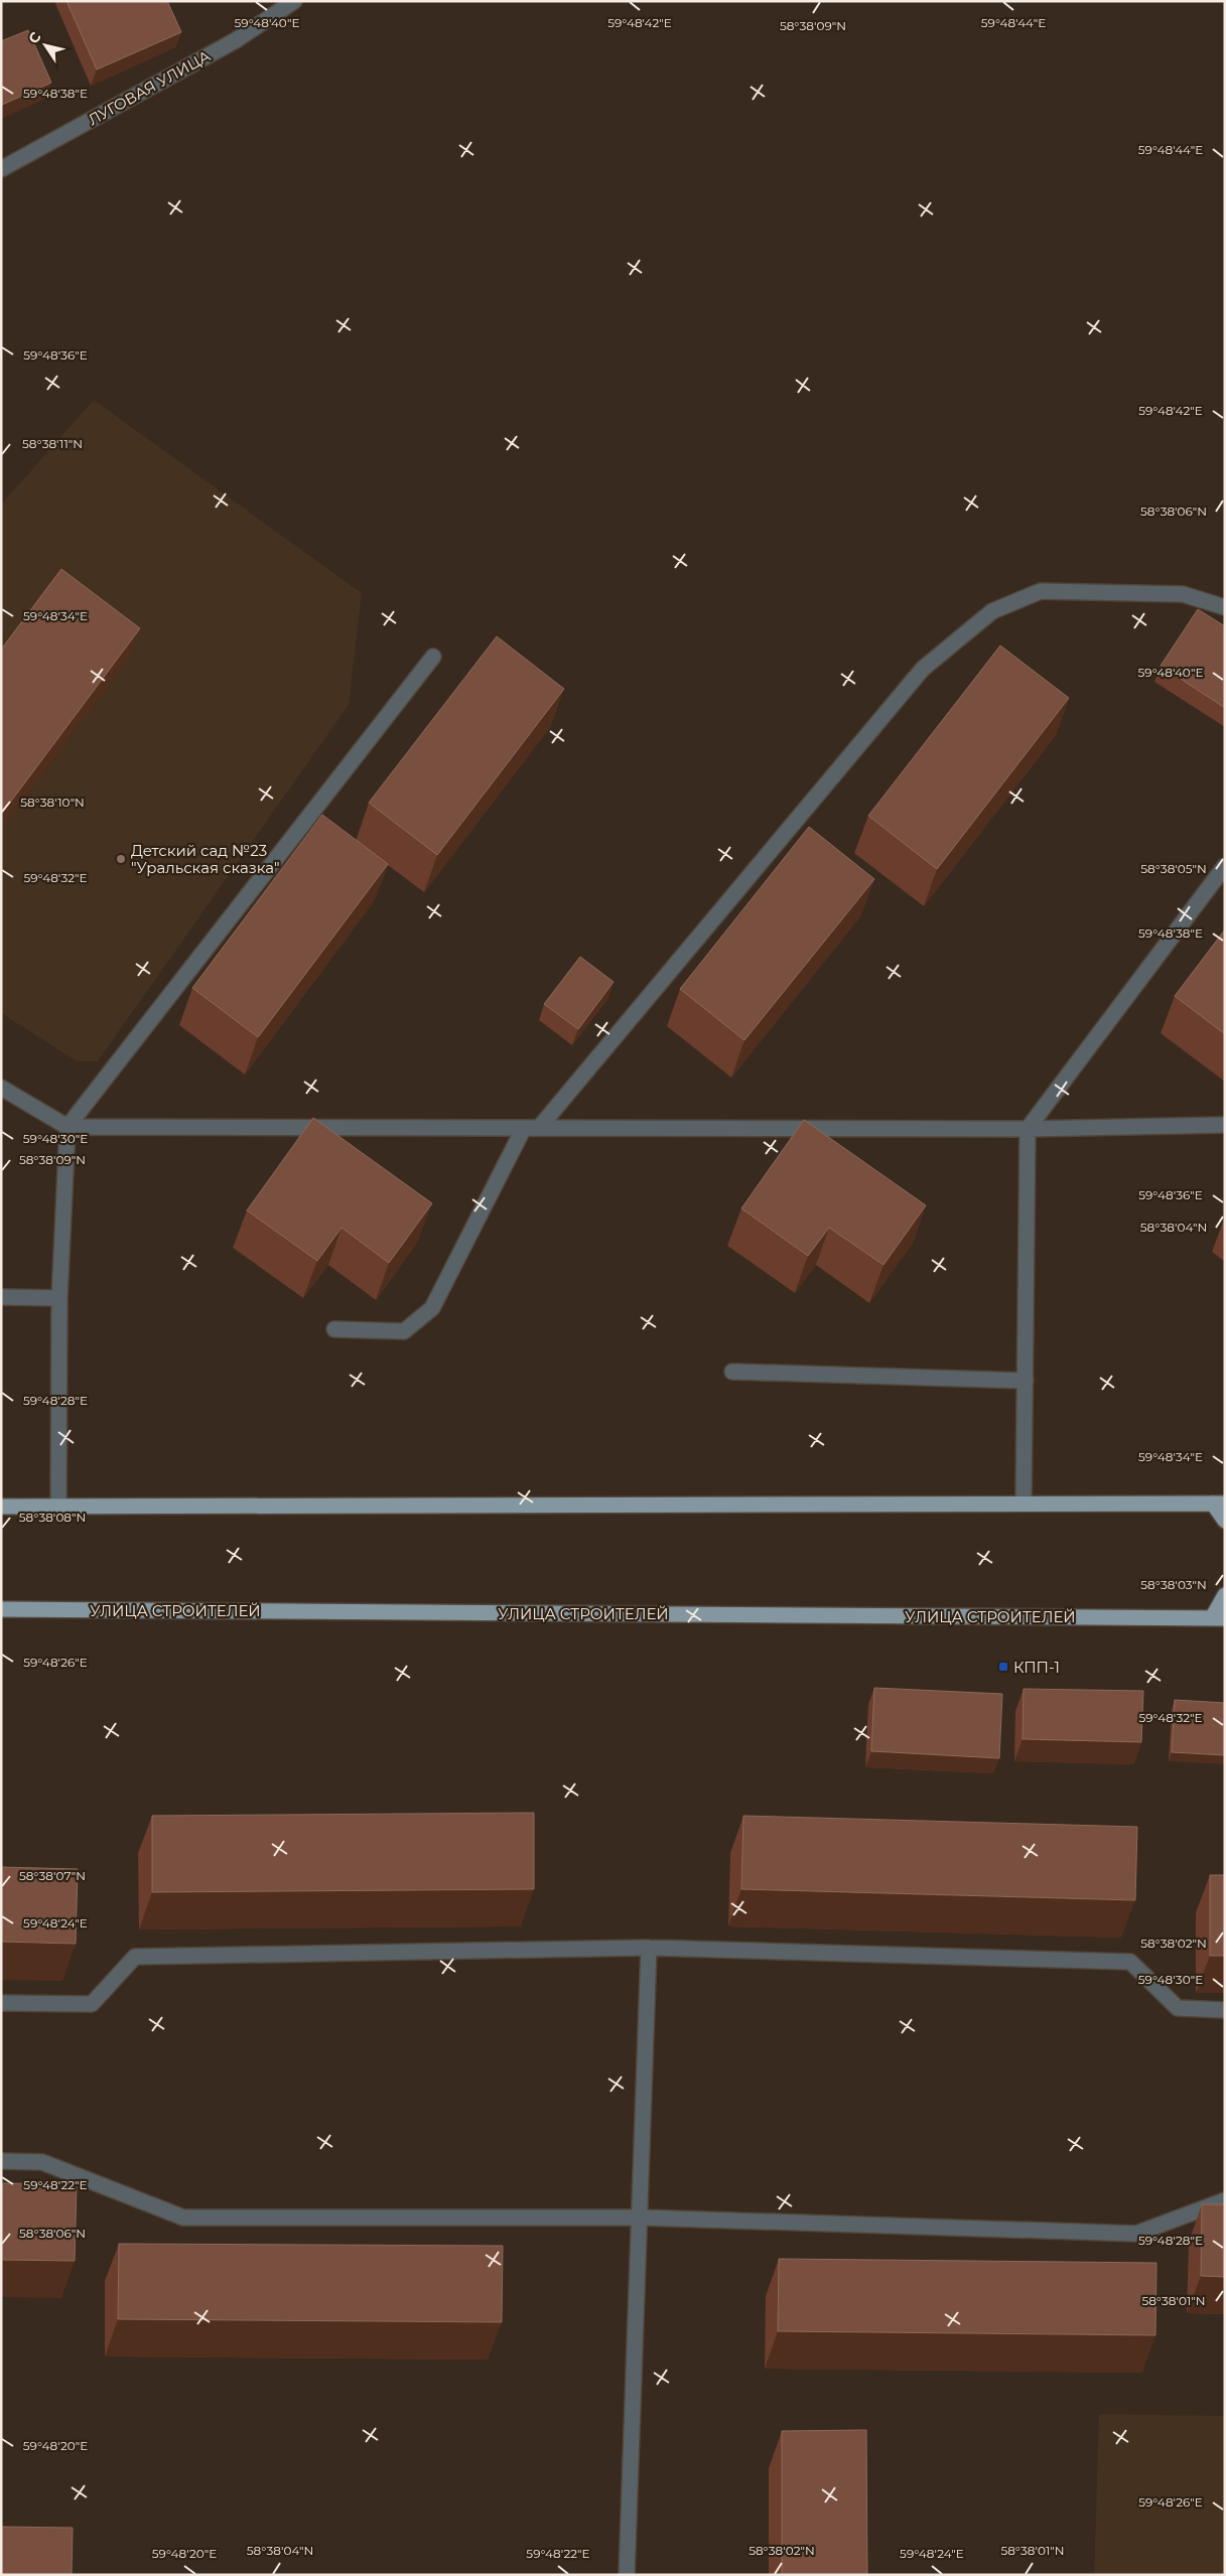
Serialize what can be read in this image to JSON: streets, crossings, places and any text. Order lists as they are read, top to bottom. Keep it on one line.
{"streets":{"main road":["УЛИЦА СТРОИТЕЛЕЙ"],"street":["ЛУГОВАЯ УЛИЦА"]},"places":{"other":["Детский сад №23 \"Уральская сказка\""],"transit":["КПП-1"]},"north":"top left","coordinates":["59°48'42\"E","59°48'44\"E","59°48'40\"E","58°38'09\"N","59°48'38\"E","59°48'36\"E","58°38'11\"N","58°38'06\"N","59°48'34\"E","58°38'10\"N","58°38'05\"N","59°48'32\"E","59°48'30\"E","58°38'04\"N","59°48'28\"E","58°38'08\"N","58°38'03\"N","59°48'26\"E","58°38'07\"N","59°48'24\"E","58°38'02\"N","59°48'22\"E","58°38'01\"N","59°48'20\"E"]}
